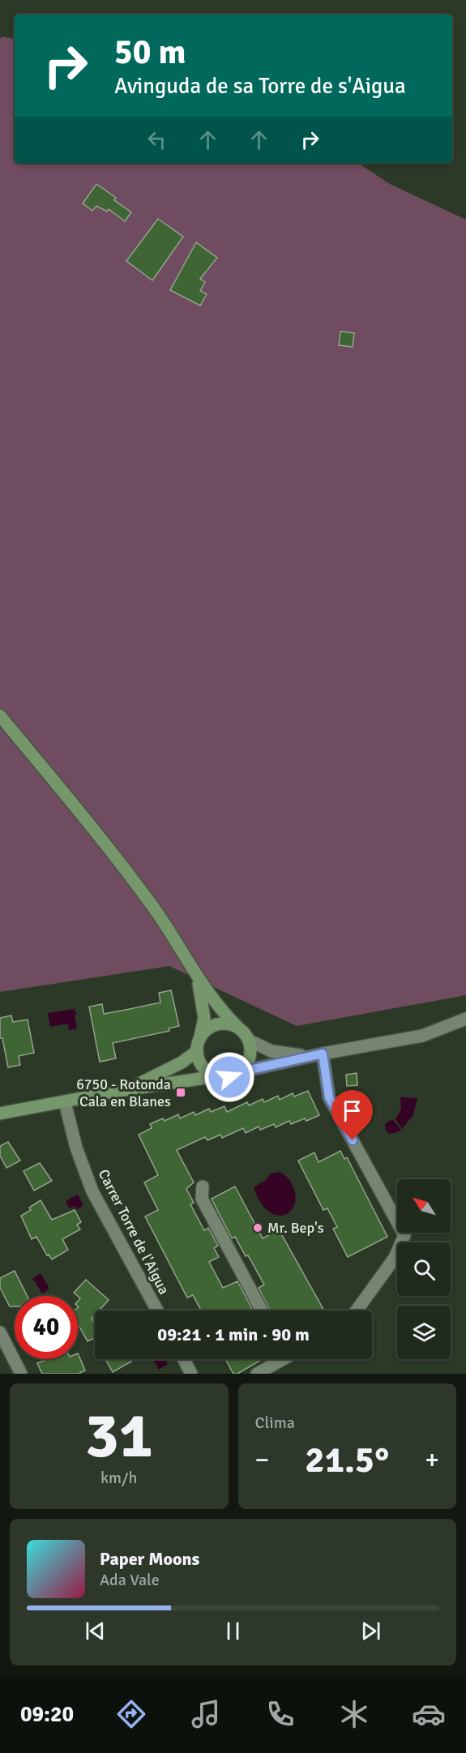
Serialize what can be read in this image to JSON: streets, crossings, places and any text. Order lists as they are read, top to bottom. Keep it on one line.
{"streets":{"street":["Carrer Torre de l'Aigua"]},"places":{"transit":["6750 - Rotonda Cala en Blanes"],"other":["Mr. Bep's"]},"north":"top left","page":{"turn":["50 m","Avinguda de sa Torre de s'Aigua"],"limit":"40","trip":"09:21 · 1 min · 90 m","tile":[["31","km/h"],"Clima"],"heat":["−","21.5°","+"],"song":["Paper Moons","Ada Vale"],"tabs":"09:20"}}
